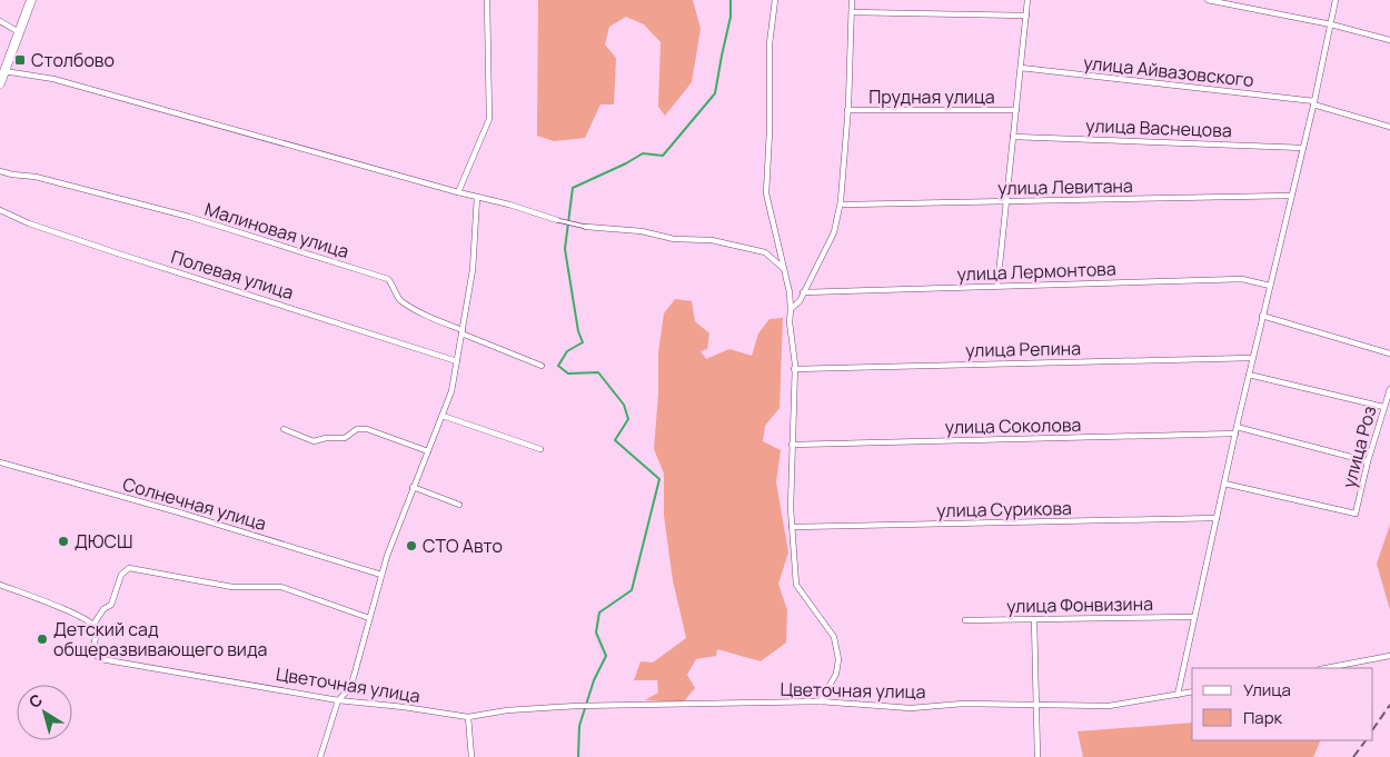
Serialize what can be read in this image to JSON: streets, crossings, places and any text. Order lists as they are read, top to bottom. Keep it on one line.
{"streets":{"street":["улица Айвазовского","Прудная улица","улица Васнецова","улица Левитана","Малиновая улица","улица Лермонтова","Полевая улица","улица Репина","улица Соколова","улица Роз","Солнечная улица","улица Сурикова","улица Фонвизина","Цветочная улица"]},"places":{"transit":["Столбово"],"other":["ДЮСШ","СТО Авто","Детский сад общеразвивающего вида"]},"legend":["Улица","Парк"],"north":"top left"}
